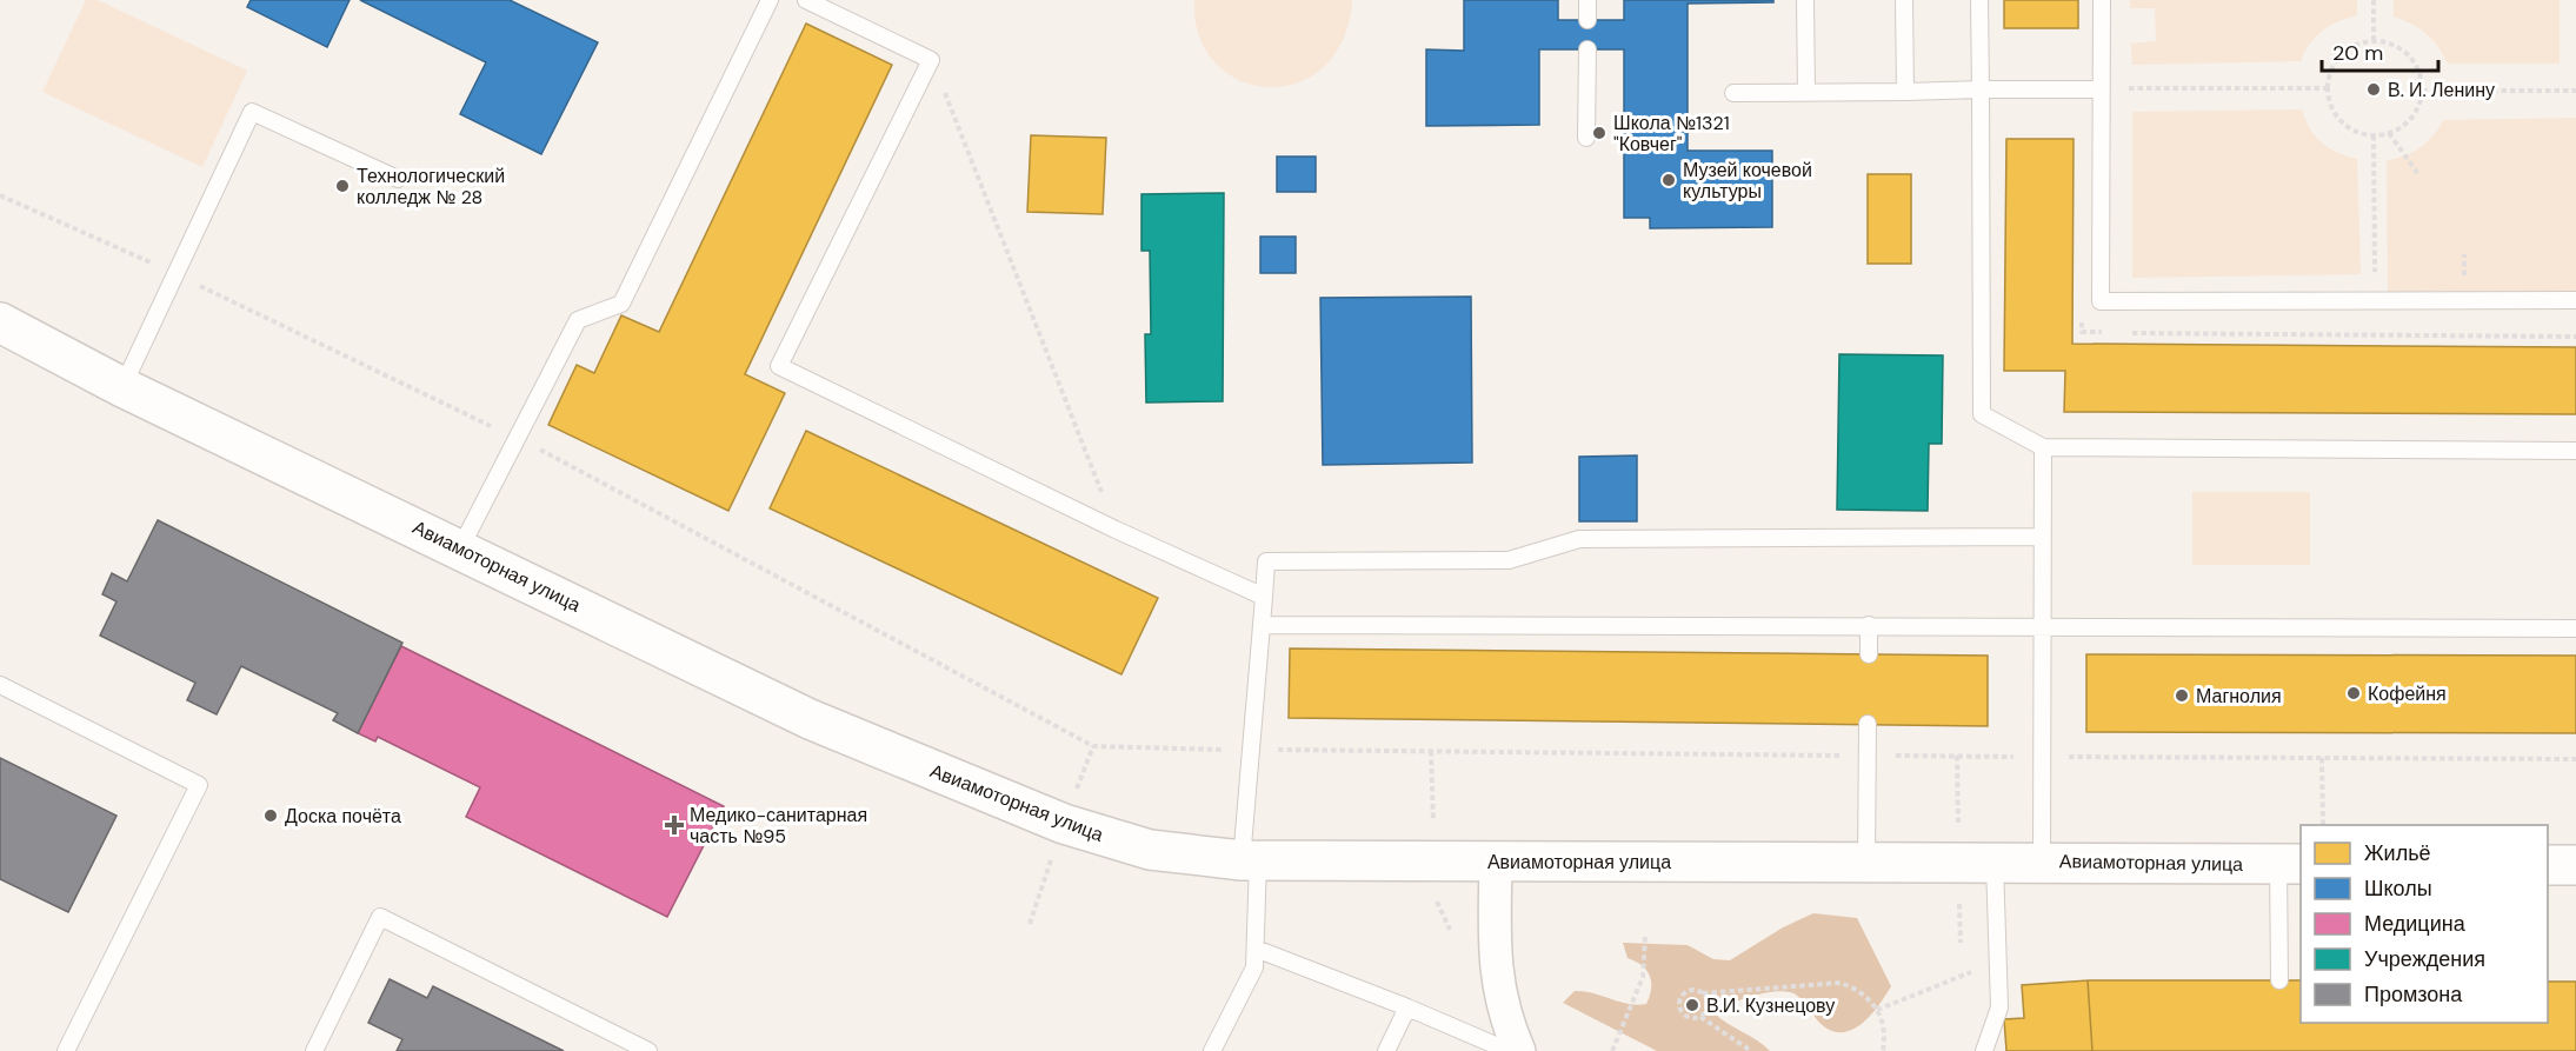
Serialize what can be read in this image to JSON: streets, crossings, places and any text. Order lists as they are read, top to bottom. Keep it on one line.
{"streets":{"street":["Авиамоторная улица"]},"places":{"other":["В. И. Ленину","Школа №1321 \"Ковчег\"","Музей кочевой культуры","Технологический колледж № 28","Кофейня","Магнолия","Доска почёта","В.И. Кузнецову"],"health":["Медико-санитарная часть №95"]},"legend":["Жильё","Школы","Медицина","Учреждения","Промзона"],"scale_bar":"20 m"}
